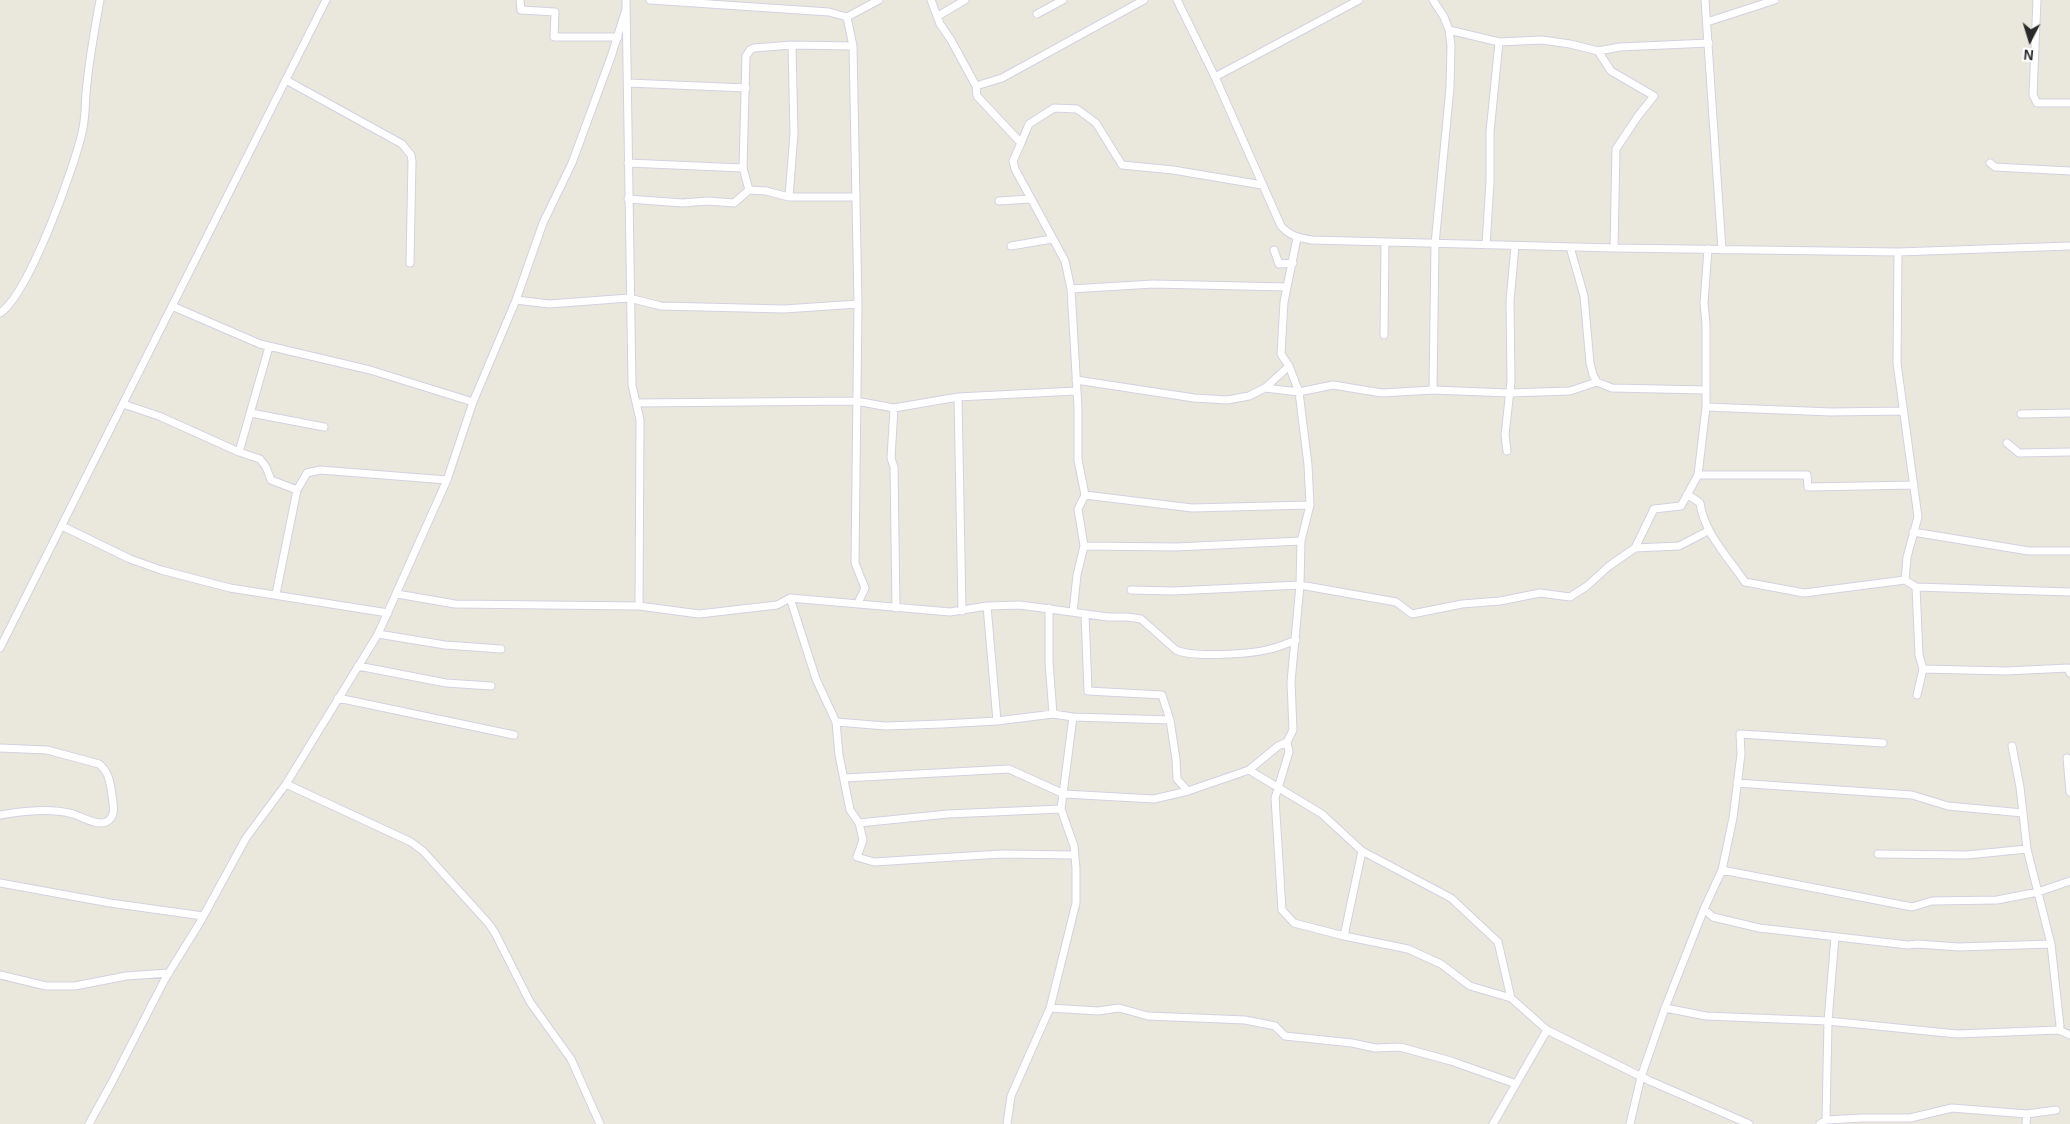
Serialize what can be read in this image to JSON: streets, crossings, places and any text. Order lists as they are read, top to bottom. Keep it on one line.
{"north":"bottom"}
